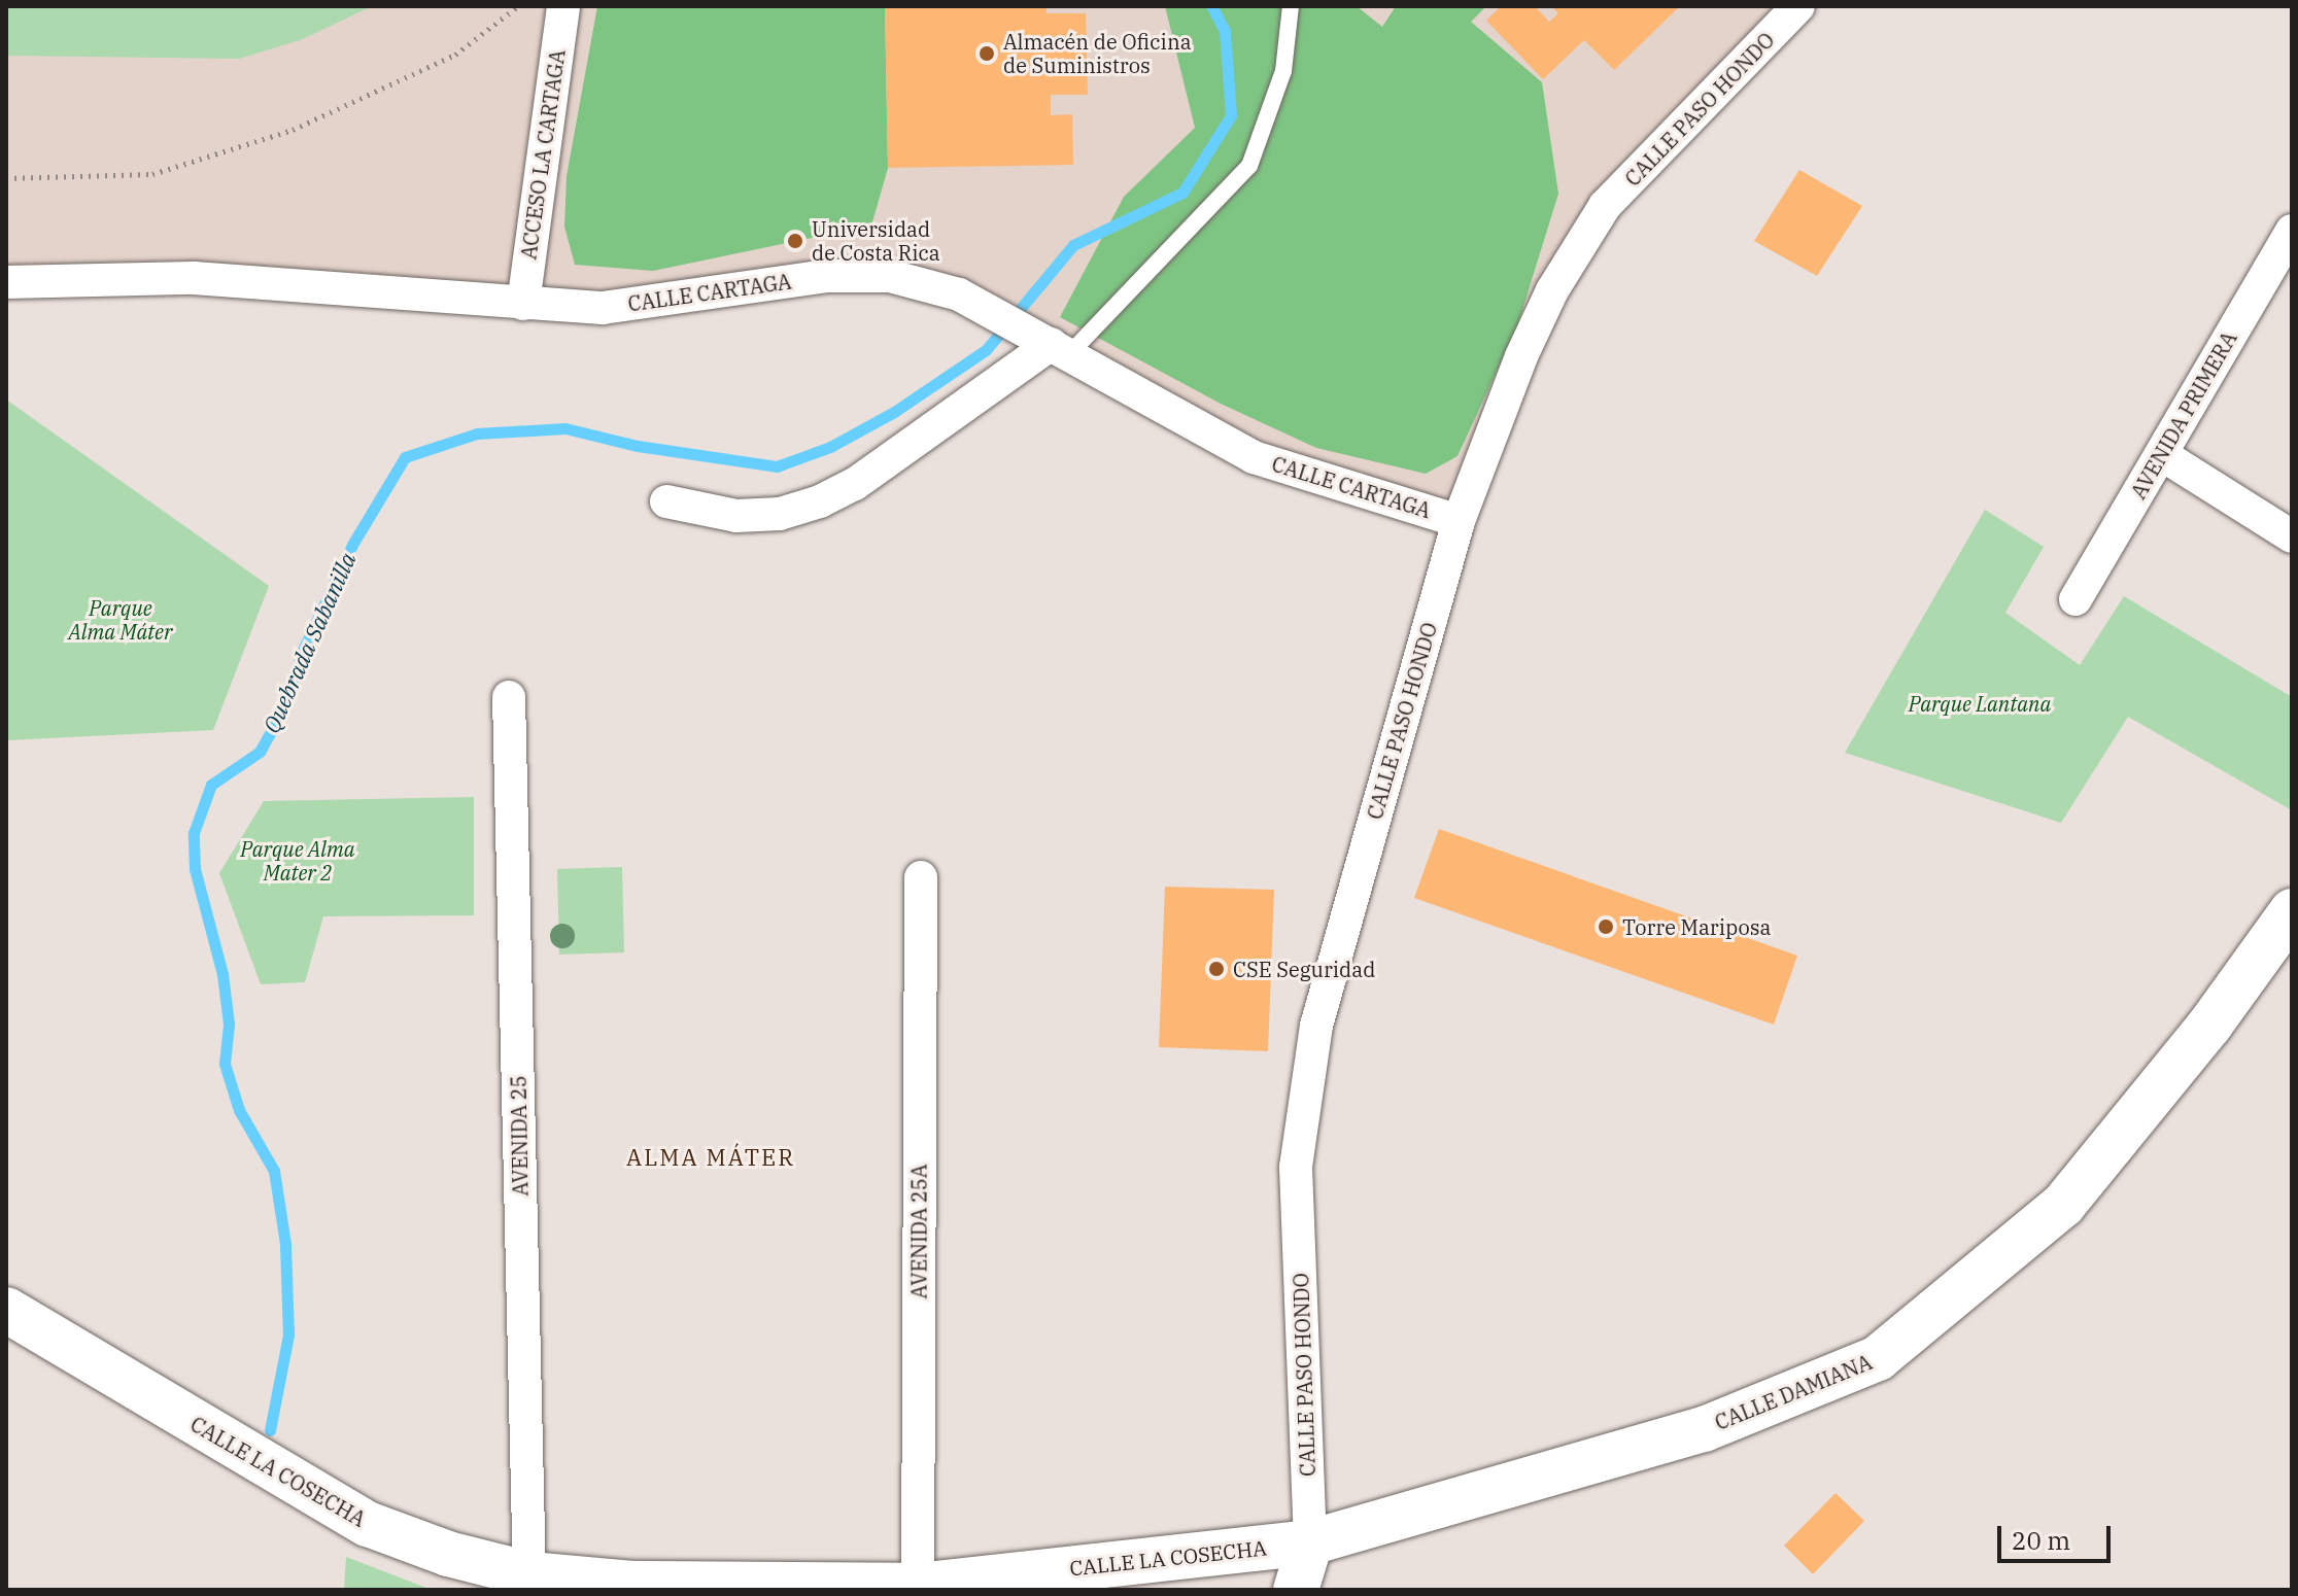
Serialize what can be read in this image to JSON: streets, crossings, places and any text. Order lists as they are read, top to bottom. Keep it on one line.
{"streets":{"street":["CALLE PASO HONDO","ACCESO LA CARTAGA","CALLE CARTAGA","AVENIDA PRIMERA","AVENIDA 25","AVENIDA 25A","CALLE DAMIANA","CALLE LA COSECHA"]},"crossings":[["CALLE PASO HONDO","CALLE CARTAGA"],["CALLE PASO HONDO","CALLE DAMIANA"],["CALLE PASO HONDO","CALLE LA COSECHA"],["ACCESO LA CARTAGA","CALLE CARTAGA"],["AVENIDA 25","CALLE LA COSECHA"],["AVENIDA 25A","CALLE LA COSECHA"],["CALLE DAMIANA","CALLE LA COSECHA"]],"districts":["ALMA MÁTER"],"water":["Quebrada Sabanilla"],"parks":["Parque Alma Máter","Parque Lantana","Parque Alma Mater 2"],"places":["Almacén de Oficina de Suministros","Universidad de Costa Rica","Torre Mariposa","CSE Seguridad"],"scale_bar":"20 m"}
